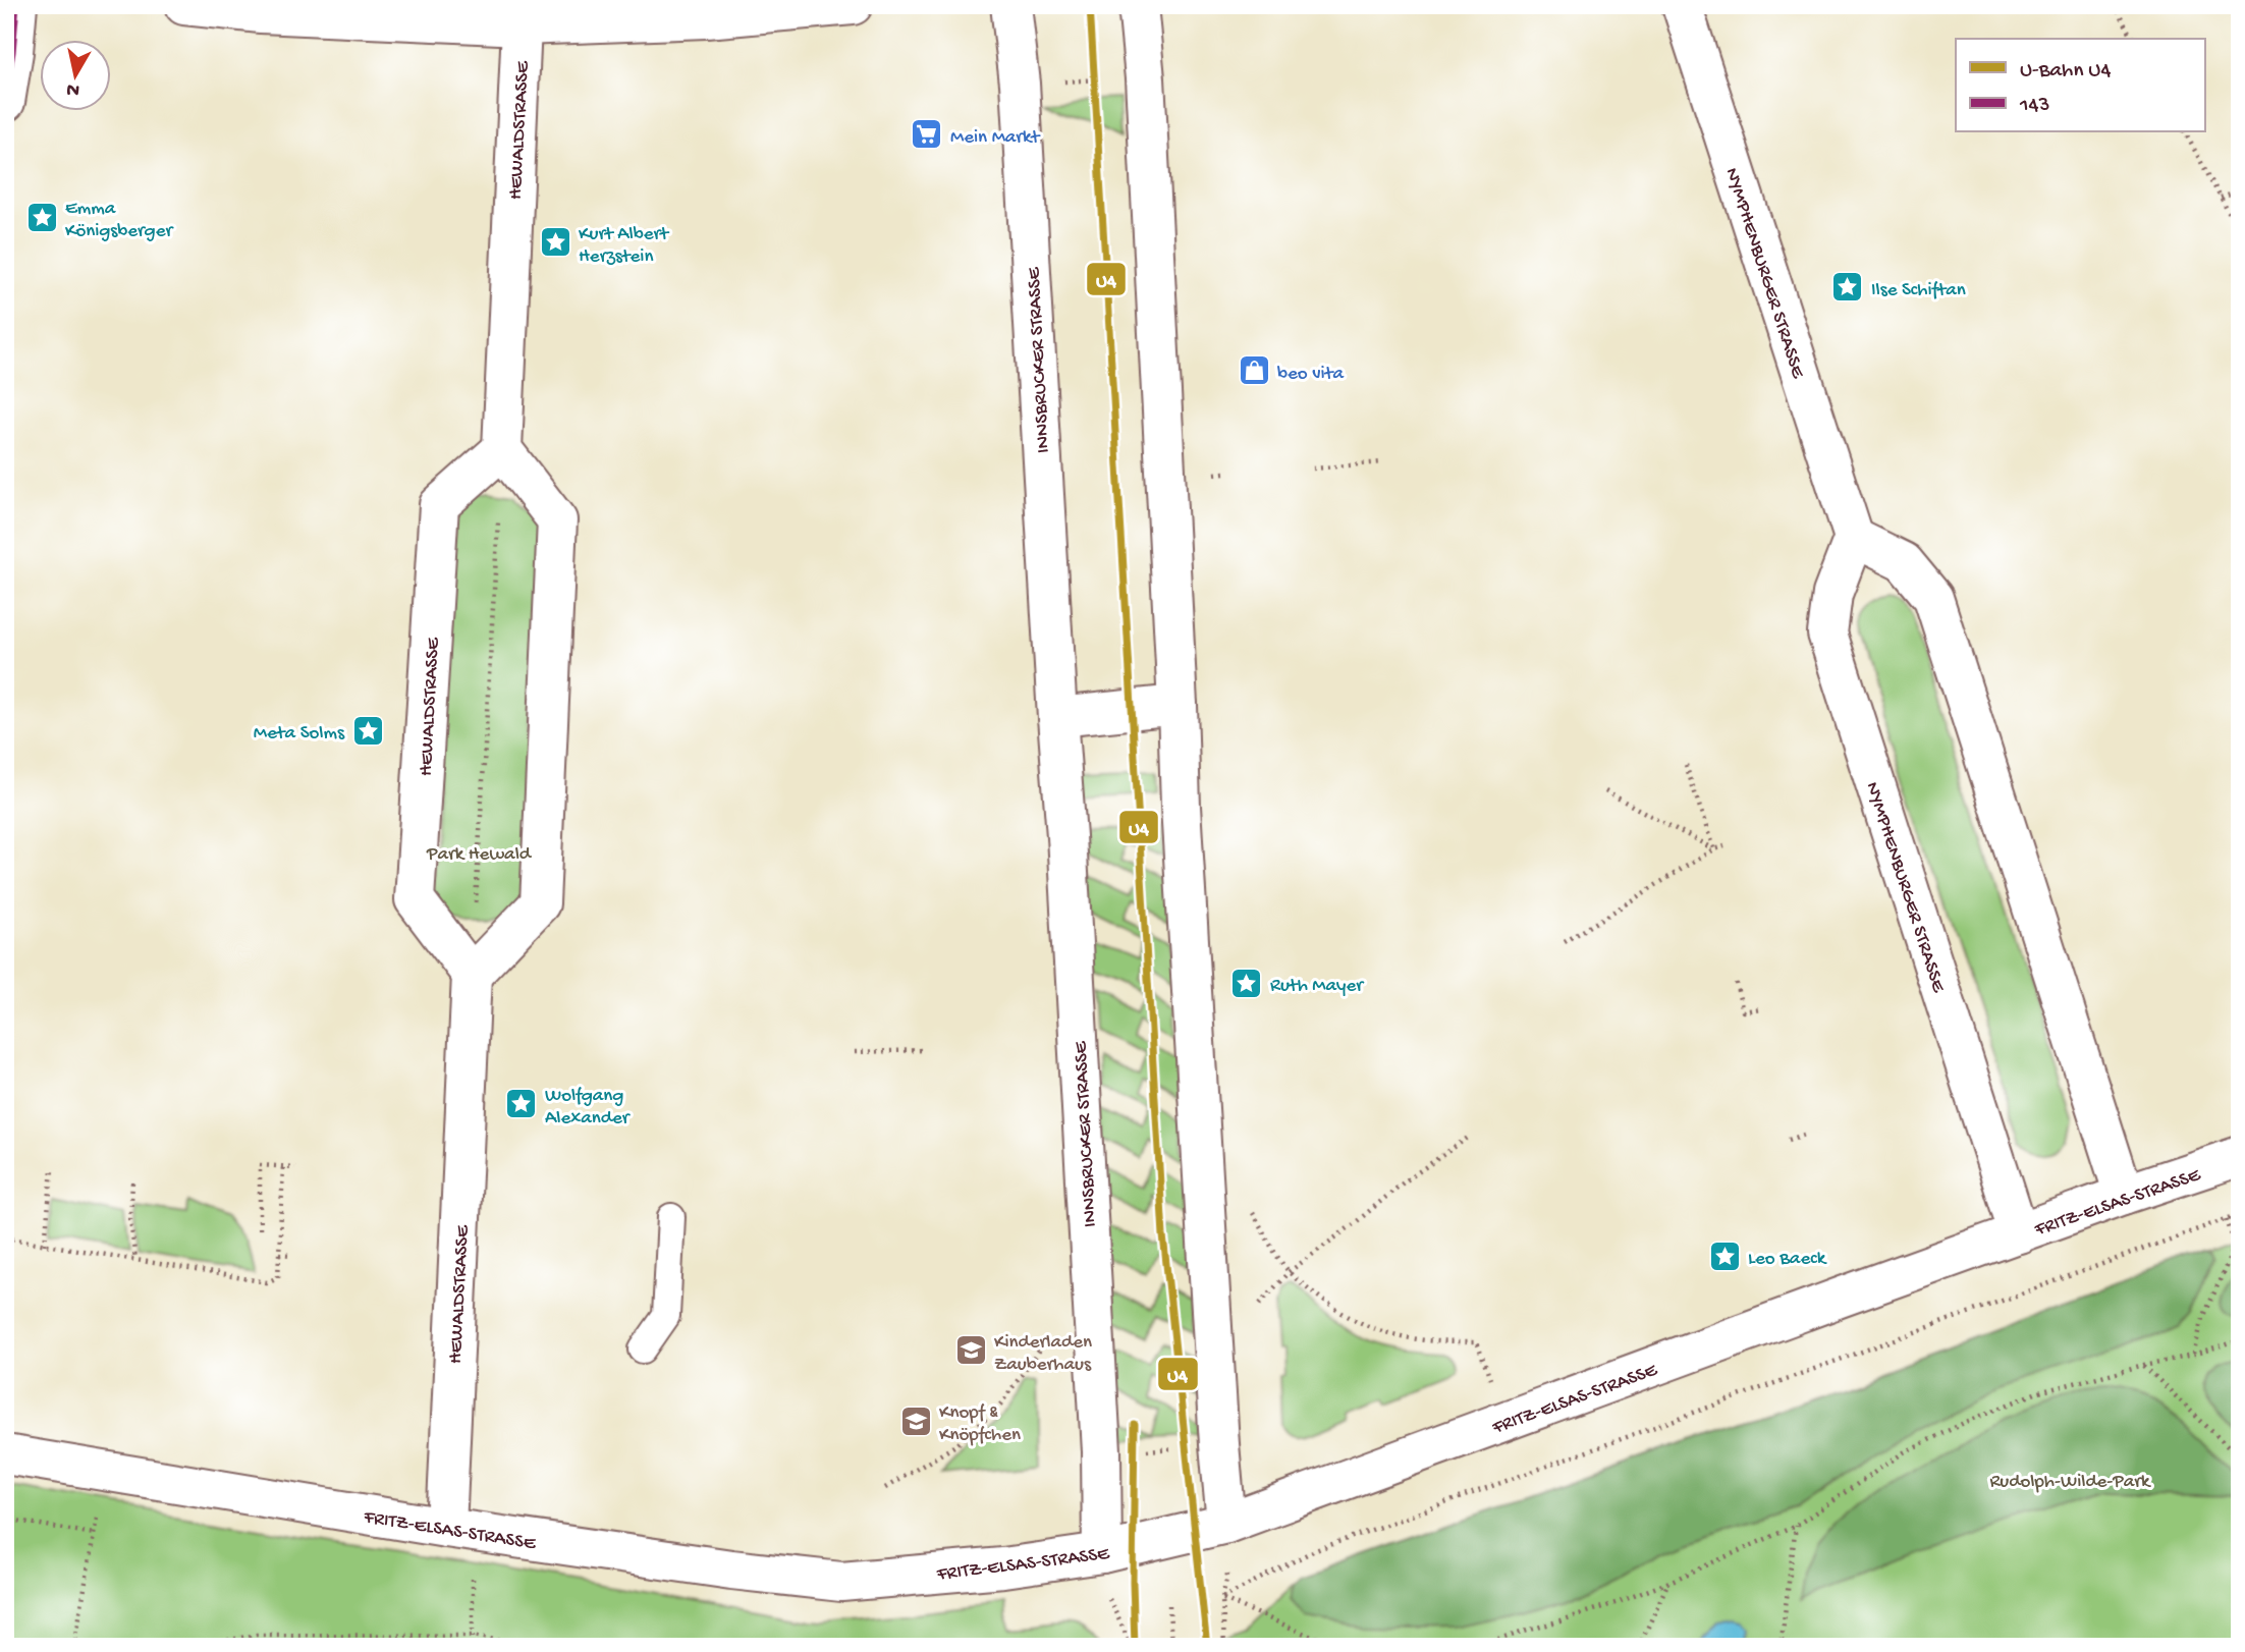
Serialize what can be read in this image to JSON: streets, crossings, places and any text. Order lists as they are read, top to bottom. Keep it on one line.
{"streets":{"street":["HEWALDSTRASSE","NYMPHENBURGER STRASSE","INNSBRUCKER STRASSE","FRITZ-ELSAS-STRASSE"]},"crossings":[["HEWALDSTRASSE","FRITZ-ELSAS-STRASSE"],["NYMPHENBURGER STRASSE","FRITZ-ELSAS-STRASSE"],["INNSBRUCKER STRASSE","FRITZ-ELSAS-STRASSE"]],"parks":["Park Hewald","Rudolph-Wilde-Park"],"places":{"supermarket":["Mein Markt"],"place":["Emma Königsberger","Kurt Albert Herzstein","Ilse Schiftan","Meta Solms","Ruth Mayer","Wolfgang Alexander","Leo Baeck"],"shop":["beo vita"],"school or university":["Kinderladen Zauberhaus","Knopf & Knöpfchen"]},"lines":["metro line U4","transit line 143"],"legend":["U-Bahn U4","143"],"north":"bottom"}
